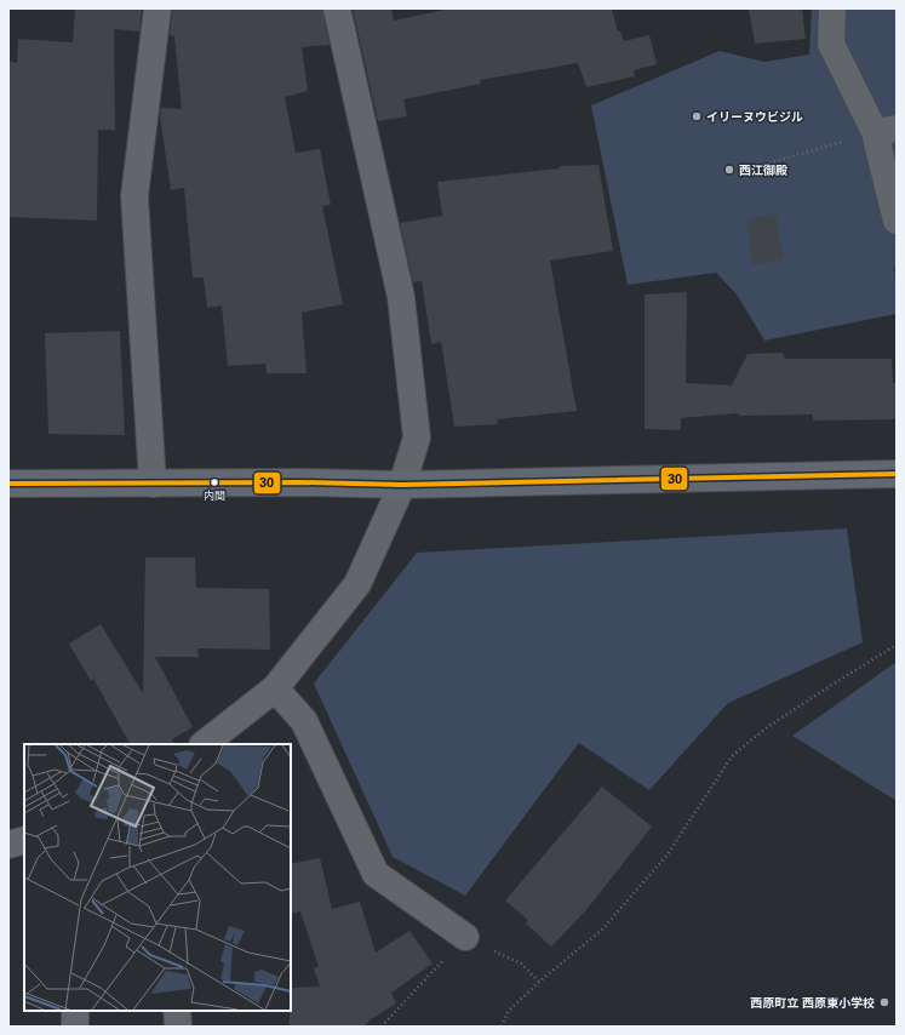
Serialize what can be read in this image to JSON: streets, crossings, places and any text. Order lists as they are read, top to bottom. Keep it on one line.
{"places":["イリーヌウビジル","西江御殿","内間","西原町立 西原東小学校"],"lines":["transit line 30"]}
